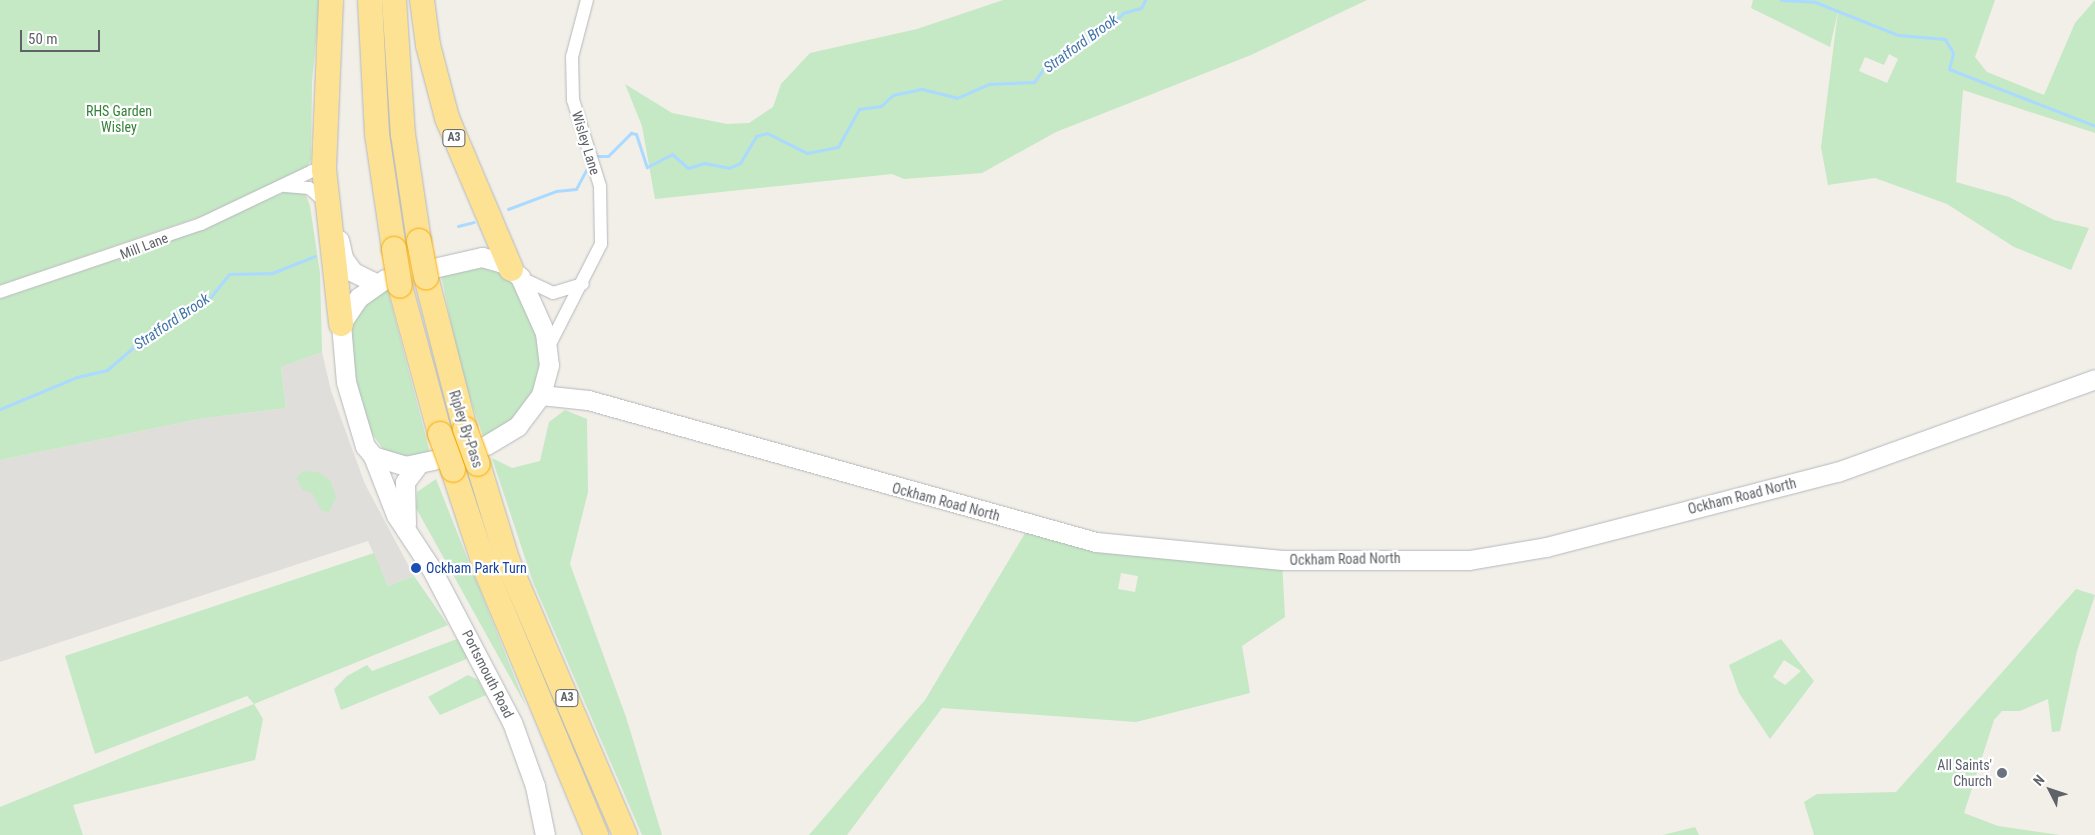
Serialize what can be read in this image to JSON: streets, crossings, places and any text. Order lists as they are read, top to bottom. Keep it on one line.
{"streets":{"highway":["A3","Ripley By-Pass"],"main road":["Ockham Road North","Portsmouth Road"],"street":["Wisley Lane","Mill Lane"]},"crossings":[["Wisley Lane","Ockham Road North"],["Ripley By-Pass","Portsmouth Road"]],"water":["Stratford Brook"],"parks":["RHS Garden Wisley"],"places":["Ockham Park Turn","All Saints' Church"],"scale_bar":"50 m","north":"top left"}
